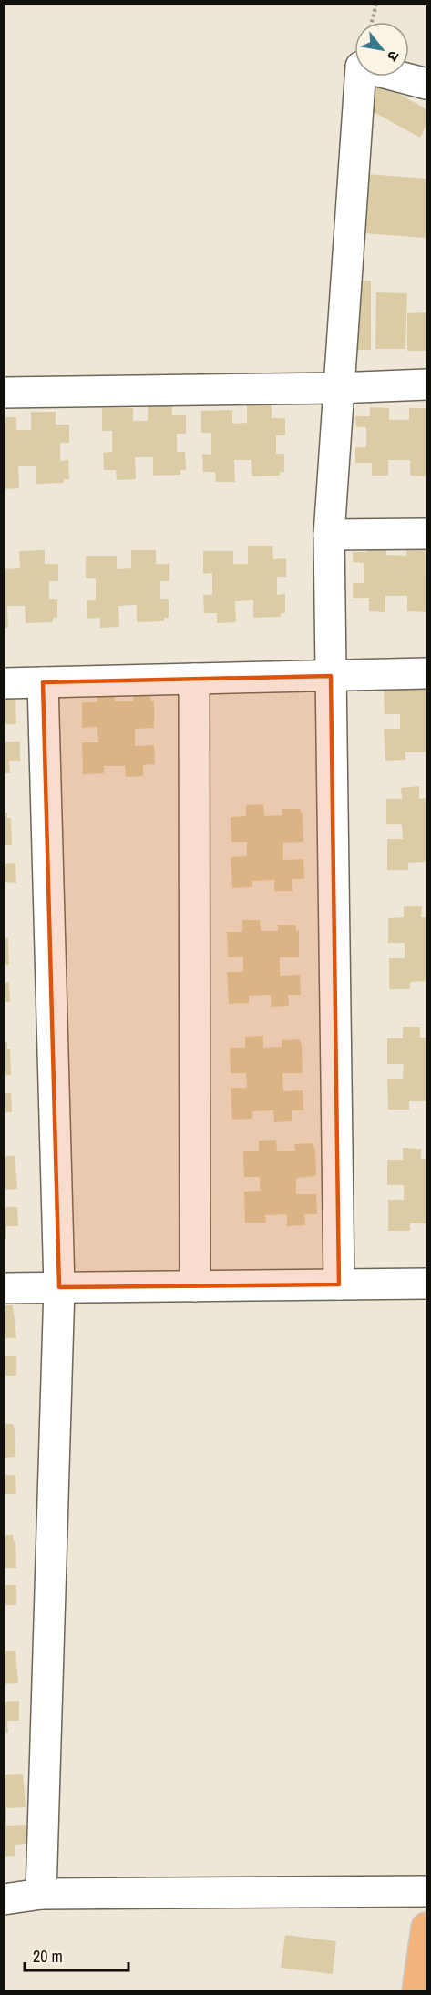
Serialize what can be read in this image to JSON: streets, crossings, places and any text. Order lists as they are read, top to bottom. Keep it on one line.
{"scale_bar":"20 m","north":"bottom right"}
